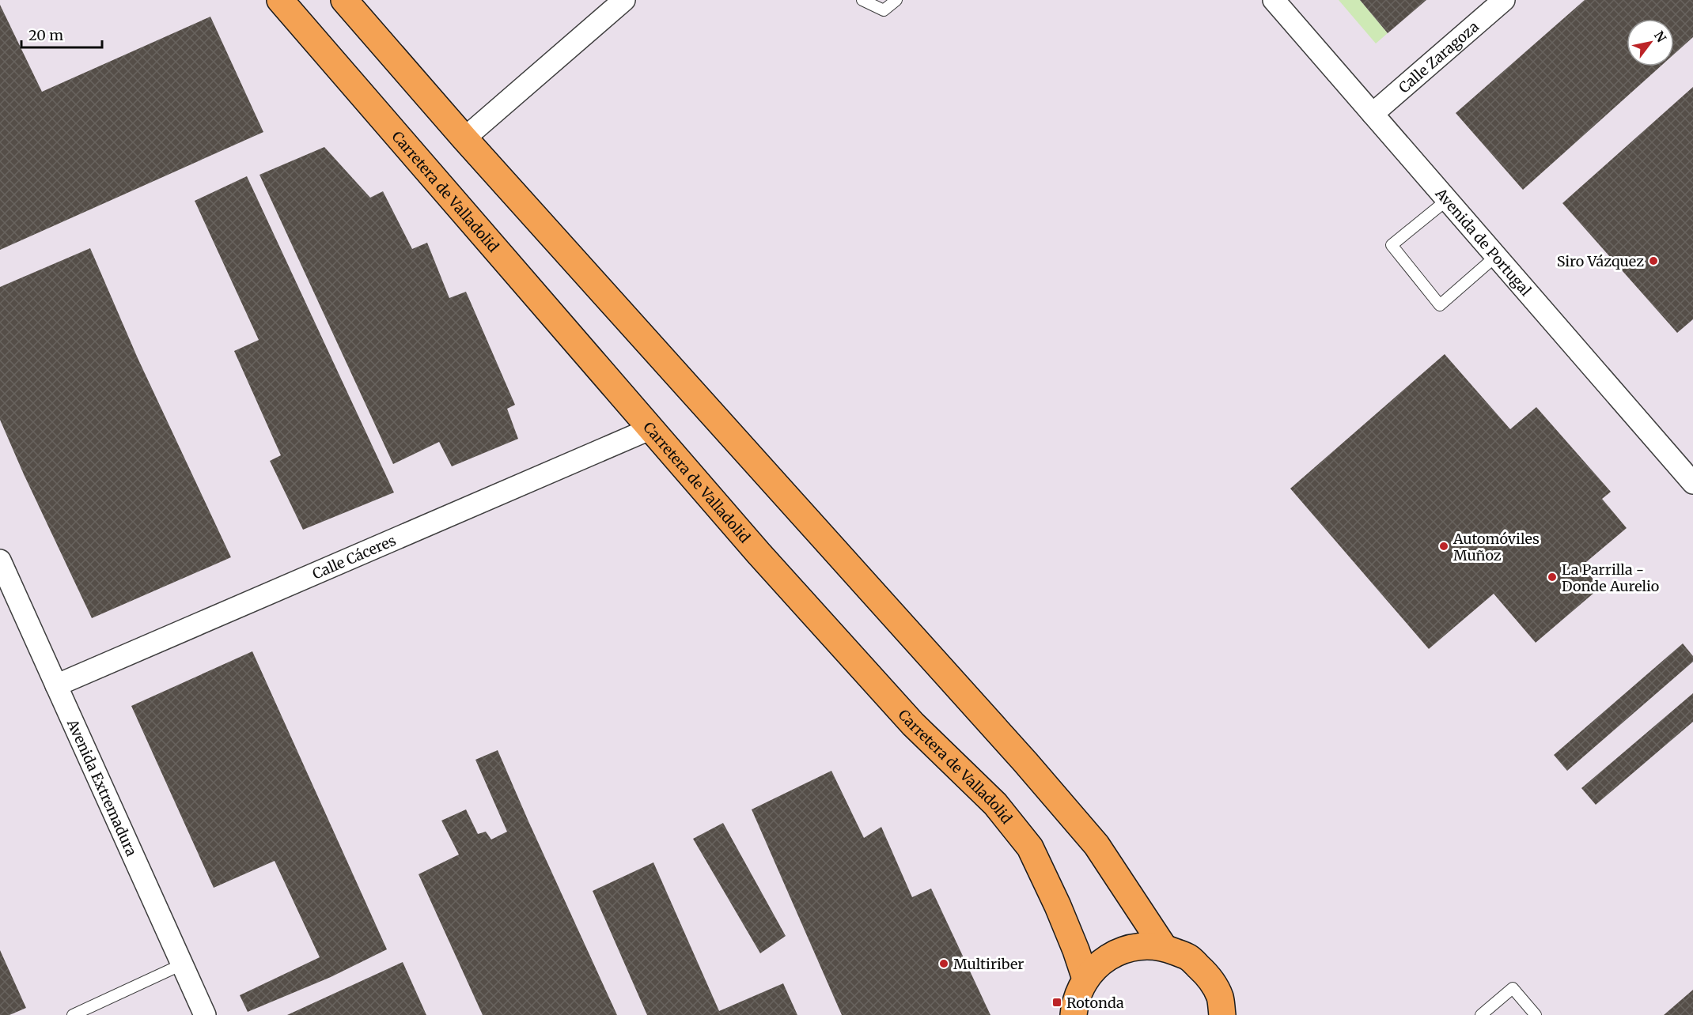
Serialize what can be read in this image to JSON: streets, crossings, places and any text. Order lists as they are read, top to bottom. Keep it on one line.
{"streets":{"highway":["Carretera de Valladolid"],"street":["Calle Zaragoza","Avenida de Portugal","Calle Cáceres","Avenida Extremadura"]},"crossings":[["Calle Zaragoza","Avenida de Portugal"],["Carretera de Valladolid","Calle Cáceres"],["Calle Cáceres","Avenida Extremadura"]],"places":{"other":["Siro Vázquez","Automóviles Muñoz","La Parrilla - Donde Aurelio","Multiriber"],"transit":["Rotonda"]},"scale_bar":"20 m","north":"top right"}
